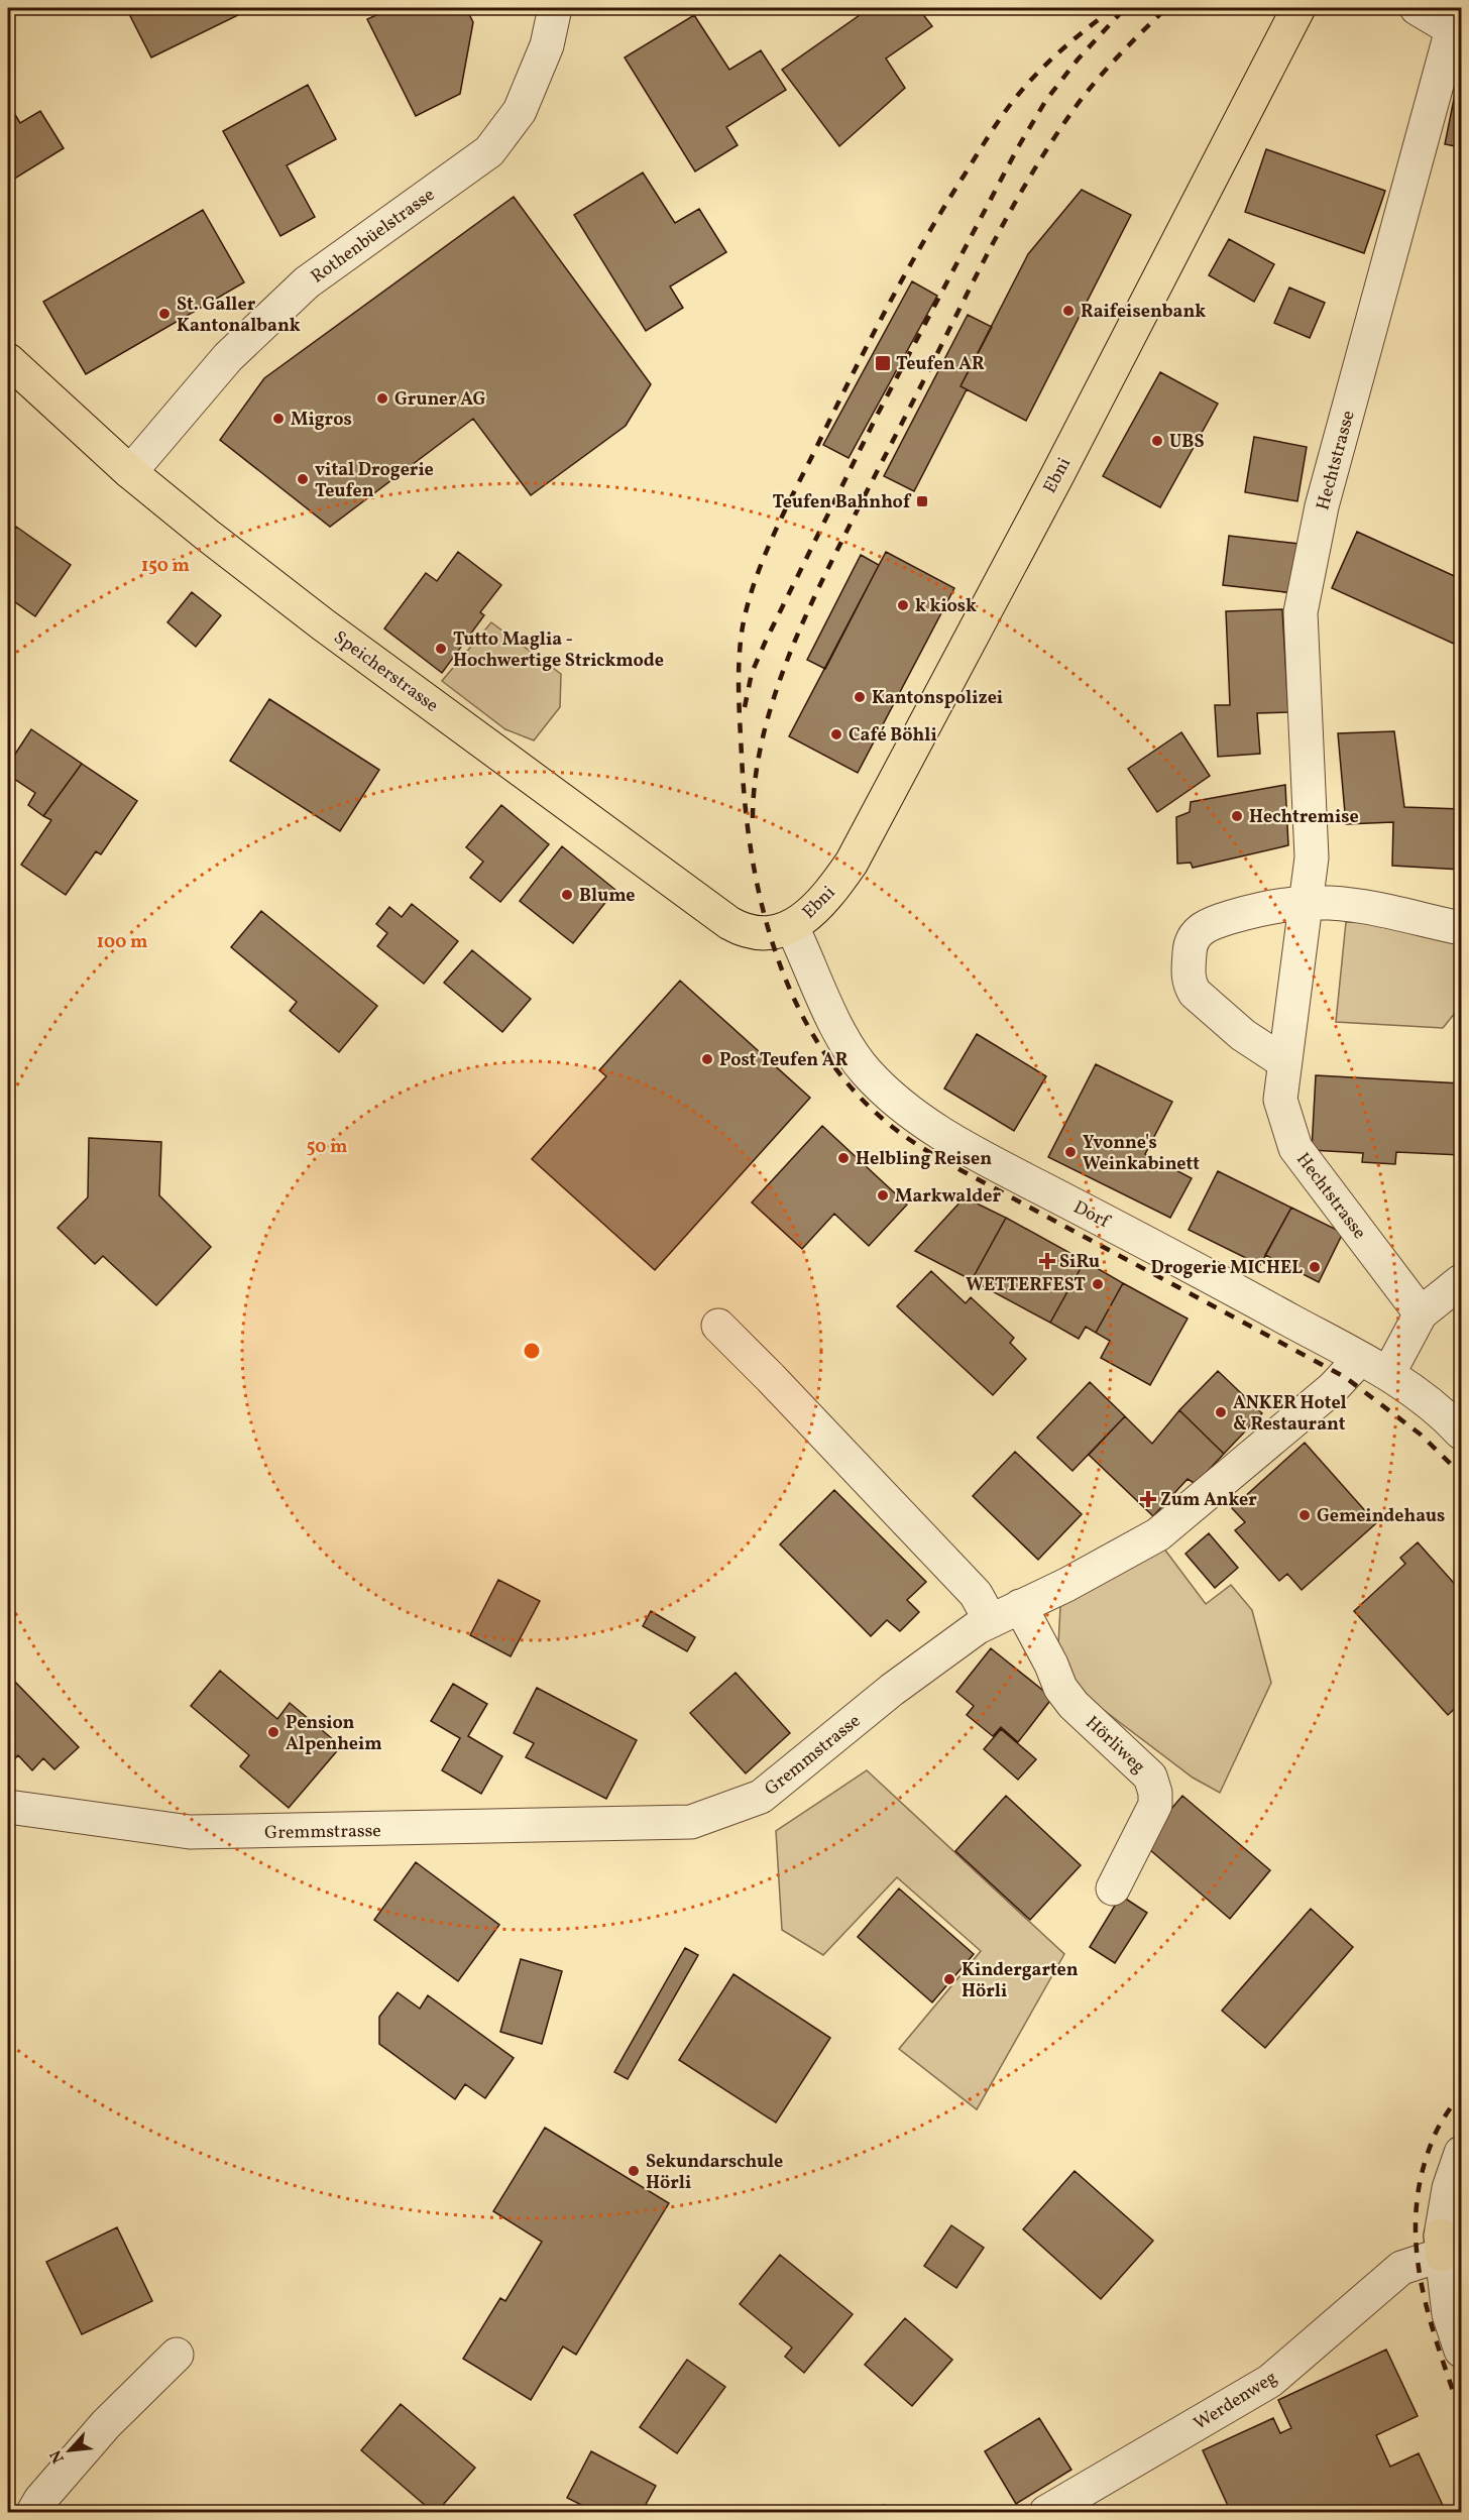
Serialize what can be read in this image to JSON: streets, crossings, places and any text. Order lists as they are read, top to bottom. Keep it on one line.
{"streets":{"main road":["Ebni","Speicherstrasse"],"street":["Rothenbüelstrasse","Hechtstrasse","Dorf","Hörliweg","Gremmstrasse","Werdenweg"]},"crossings":[["Rothenbüelstrasse","Speicherstrasse"],["Ebni","Speicherstrasse"],["Ebni","Dorf"],["Speicherstrasse","Dorf"],["Dorf","Gremmstrasse"],["Hörliweg","Gremmstrasse"]],"places":{"other":["Raifeisenbank","St. Galler Kantonalbank","Gruner AG","Migros","UBS","vital Drogerie Teufen","k kiosk","Tutto Maglia - Hochwertige Strickmode","Kantonspolizei","Café Böhli","Hechtremise","Blume","Post Teufen AR","Yvonne's Weinkabinett","Helbling Reisen","Markwalder","Drogerie MICHEL","WETTERFEST","ANKER Hotel & Restaurant","Gemeindehaus","Pension Alpenheim","Kindergarten Hörli","Sekundarschule Hörli"],"transit":["Teufen AR","Teufen Bahnhof"],"health":["SiRu","Zum Anker"]},"north":"bottom left","rings":["150 m","100 m","50 m"]}
